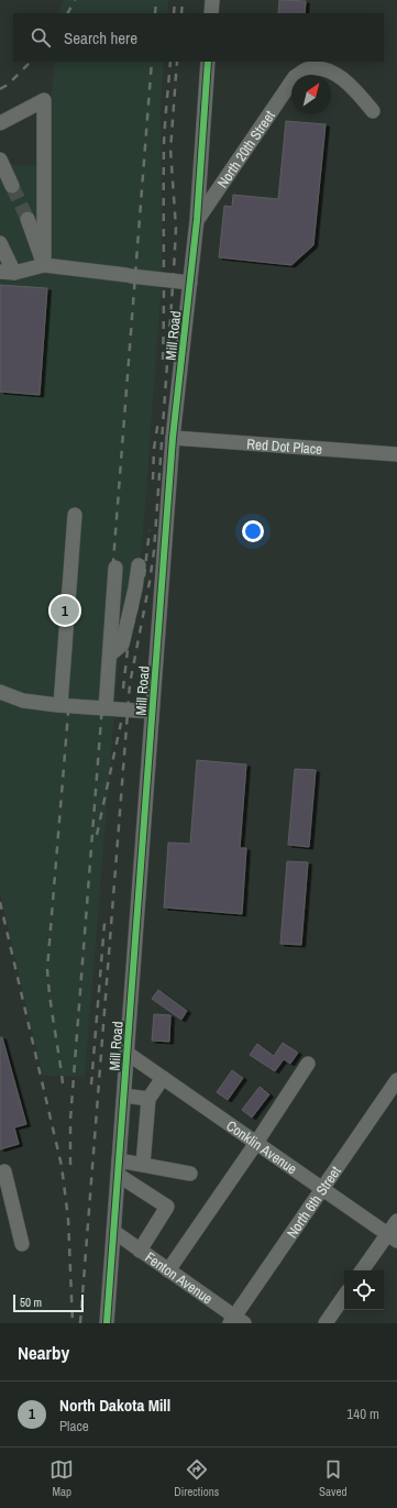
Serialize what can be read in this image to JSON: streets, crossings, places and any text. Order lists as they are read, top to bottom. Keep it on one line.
{"streets":{"street":["North 20th Street","Mill Road","Red Dot Place","Conklin Avenue","North 6th Street","Fenton Avenue"]},"crossings":[["North 20th Street","Mill Road"],["Mill Road","Red Dot Place"],["Mill Road","Conklin Avenue"],["Mill Road","Fenton Avenue"],["Conklin Avenue","North 6th Street"],["North 6th Street","Fenton Avenue"]],"scale_bar":"50 m","north":"top right","page":{"search":"Search here","pins":"1","scale":"50 m","heading":"Nearby","list":[{"mark":"1","name":"North Dakota Mill","note":"Place","value":"140 m"}],"nav":["Map","Directions","Saved"]}}
